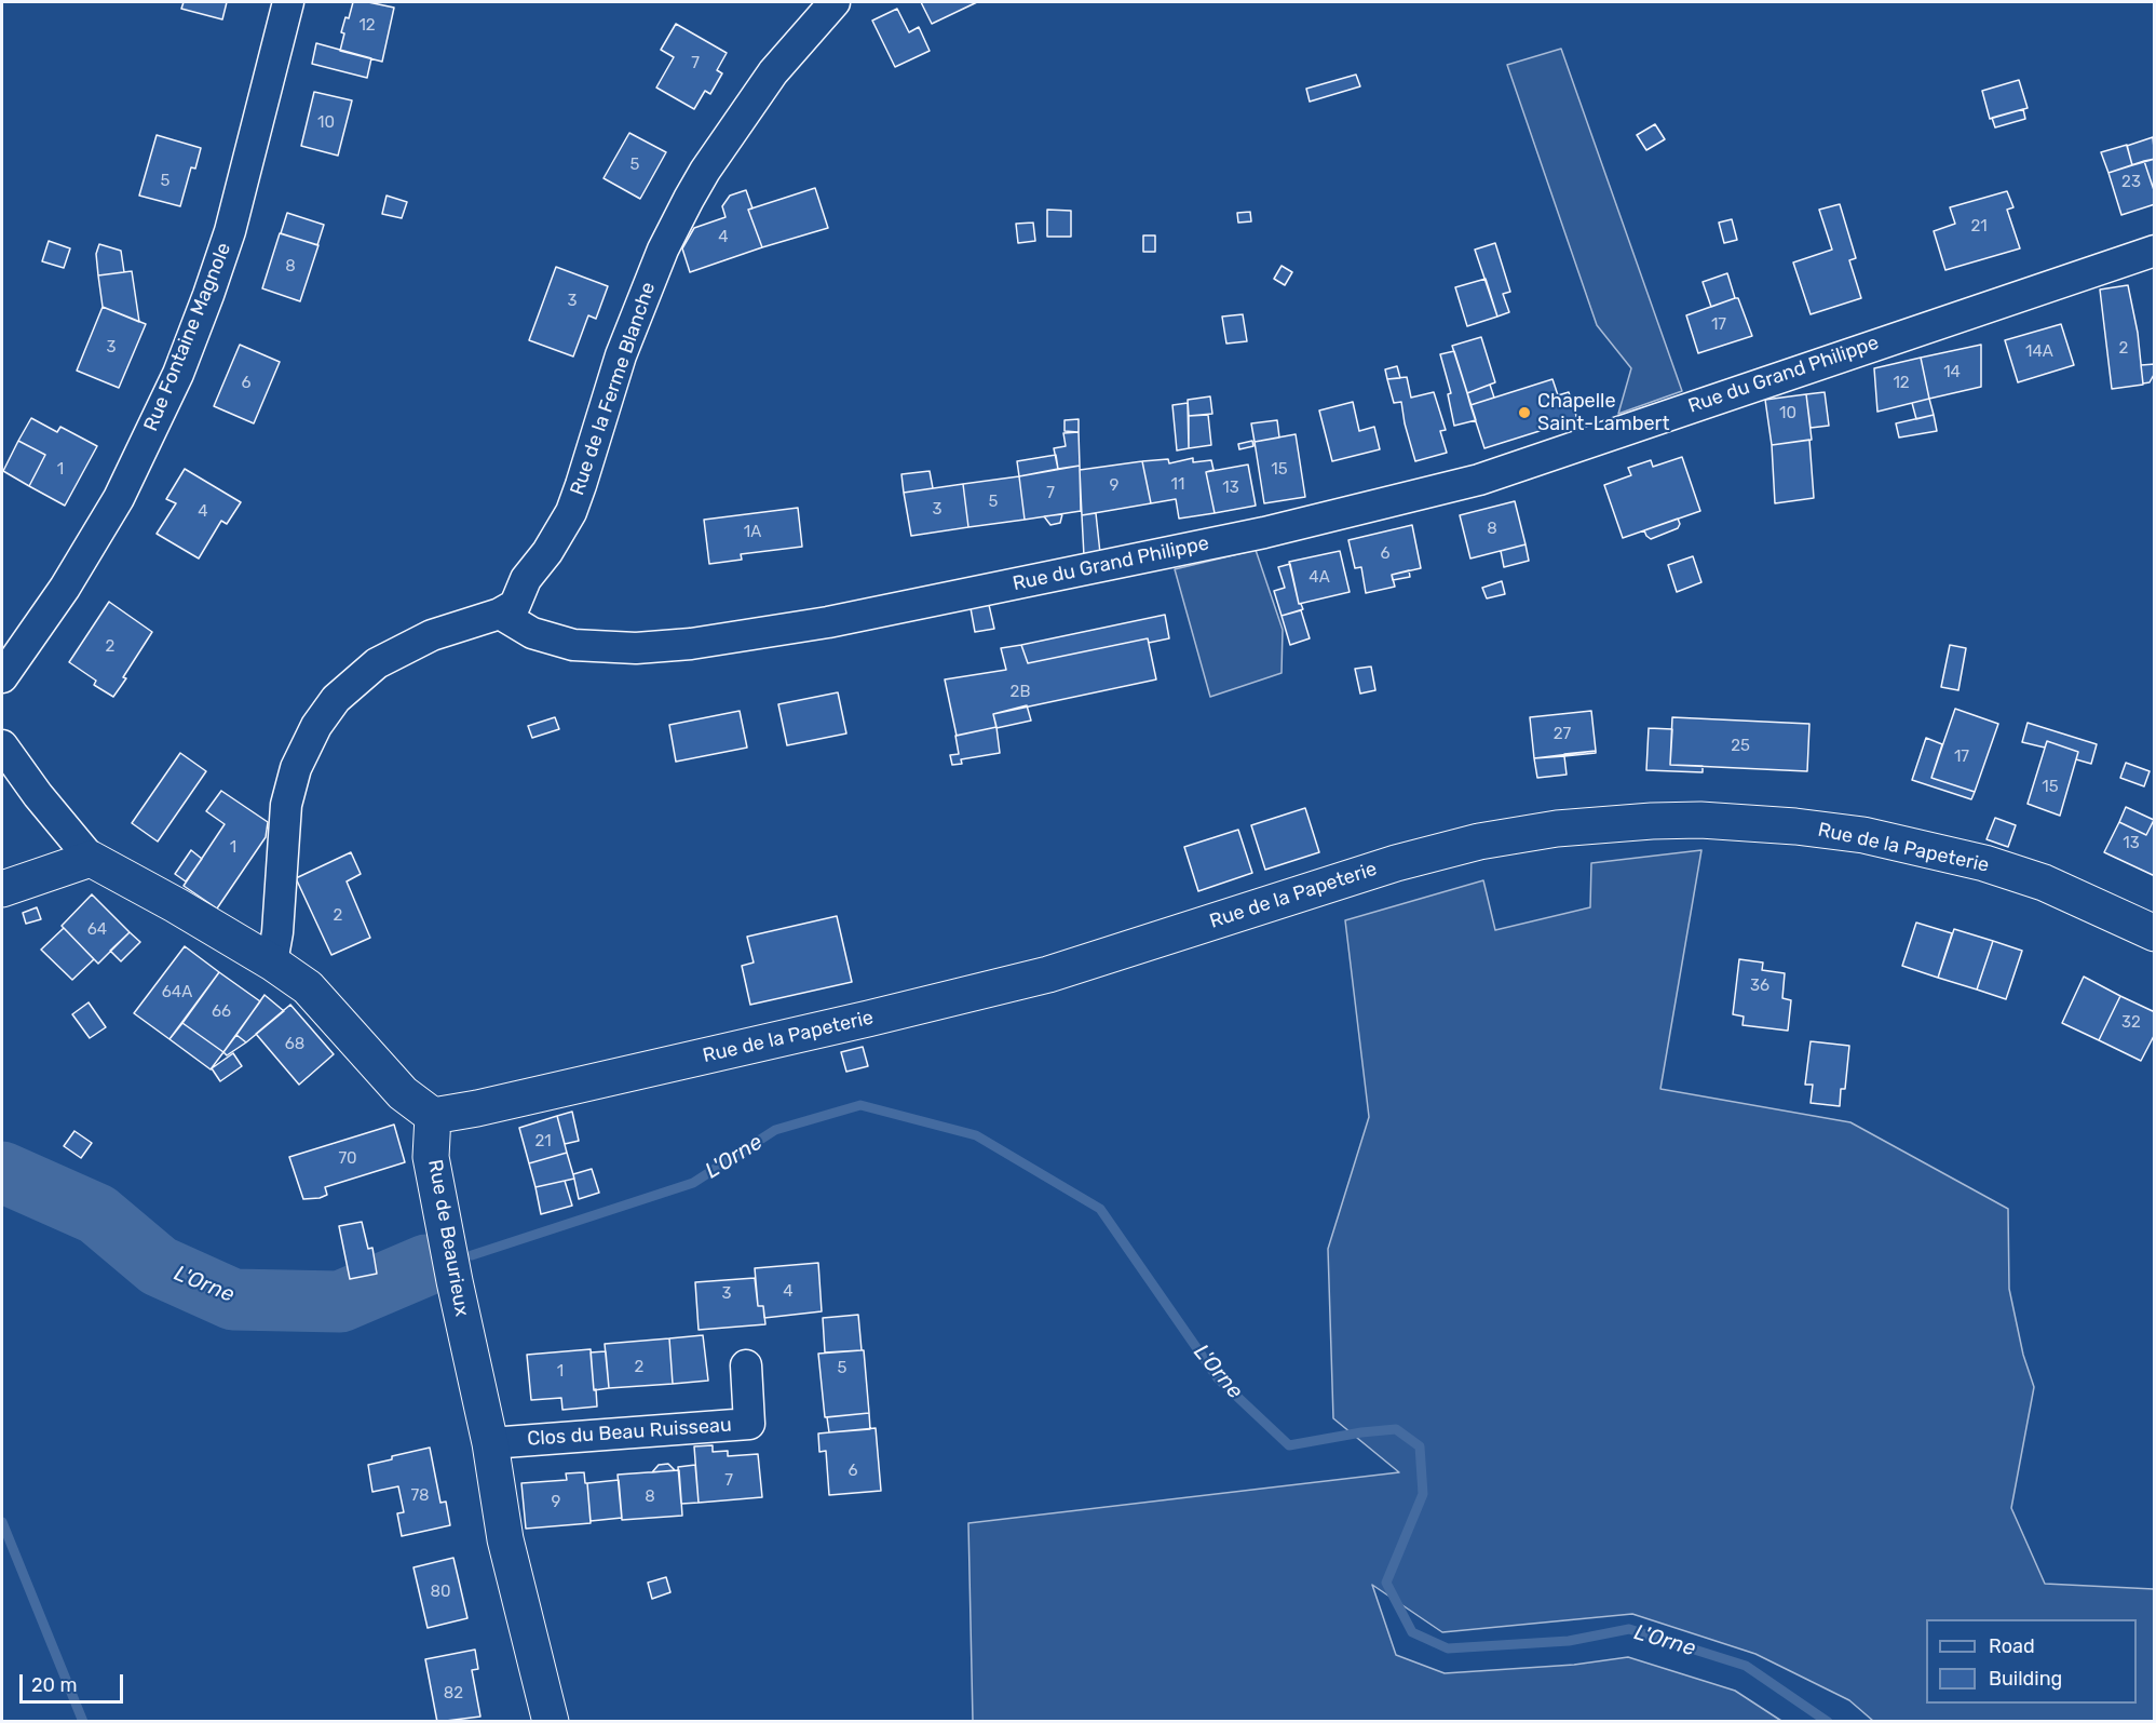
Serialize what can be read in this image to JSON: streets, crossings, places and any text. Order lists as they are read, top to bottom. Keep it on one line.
{"streets":{"street":["Rue Fontaine Magnole","Rue du Grand Philippe","Rue de la Ferme Blanche","Rue de la Papeterie","Rue de Beaurieux","Clos du Beau Ruisseau"]},"crossings":[["Rue du Grand Philippe","Rue de la Ferme Blanche"],["Rue de la Papeterie","Rue de Beaurieux"],["Rue de Beaurieux","Clos du Beau Ruisseau"]],"water":["L'Orne"],"places":["Chapelle Saint-Lambert"],"house_numbers":["12","7","10","5","5","23","21","4","8","3","17","3","2","14A","14","6","12","10","1","15","11","9","13","7","5","3","4","8","1A","6","4A","2","2B","27","25","17","15","13","1","2","64","36","64A","66","32","68","21","70","4","3","2","5","1","6","7","78","8","9","80","82"],"legend":["Road","Building"],"scale_bar":"20 m"}
